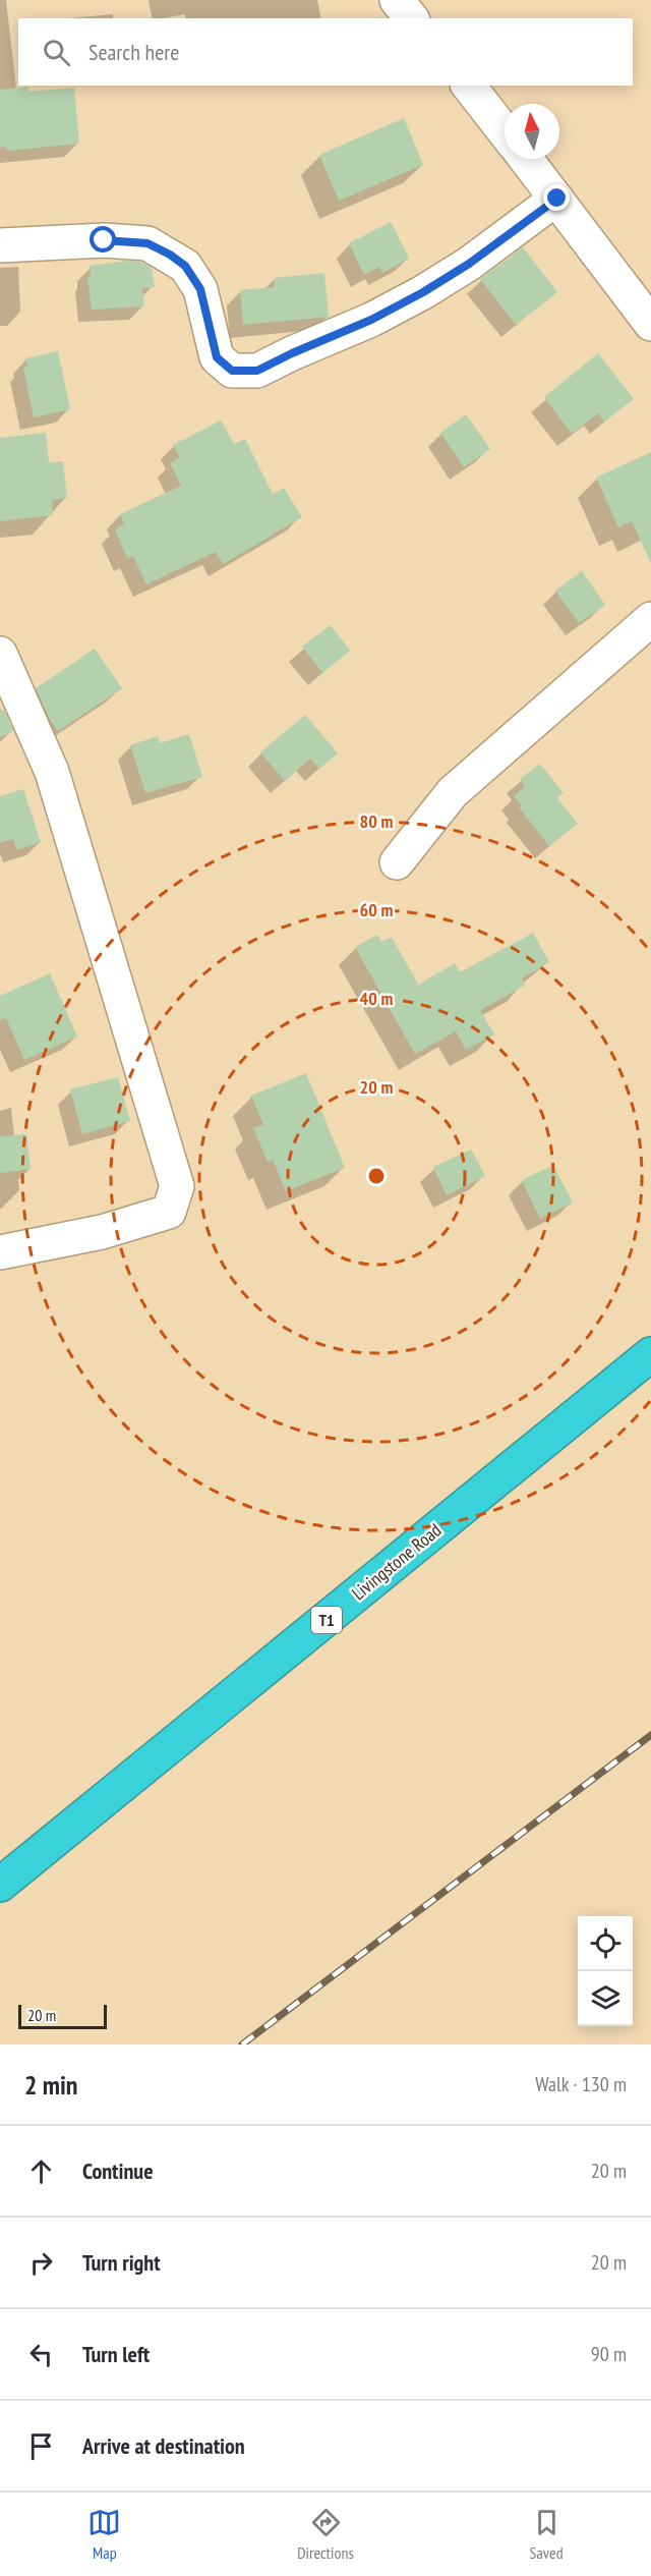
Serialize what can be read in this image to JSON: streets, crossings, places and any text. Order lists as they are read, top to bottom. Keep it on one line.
{"streets":{"highway":["Livingstone Road","T1"]},"scale_bar":"20 m","north":"top","page":{"search":"Search here","scale":"20 m","heading":["2 min","Walk · 130 m"],"list":[["Continue","20 m"],["Turn right","20 m"],["Turn left","90 m"],"Arrive at destination"],"nav":["Map","Directions","Saved"]},"rings":["80 m","60 m","40 m","20 m"]}
